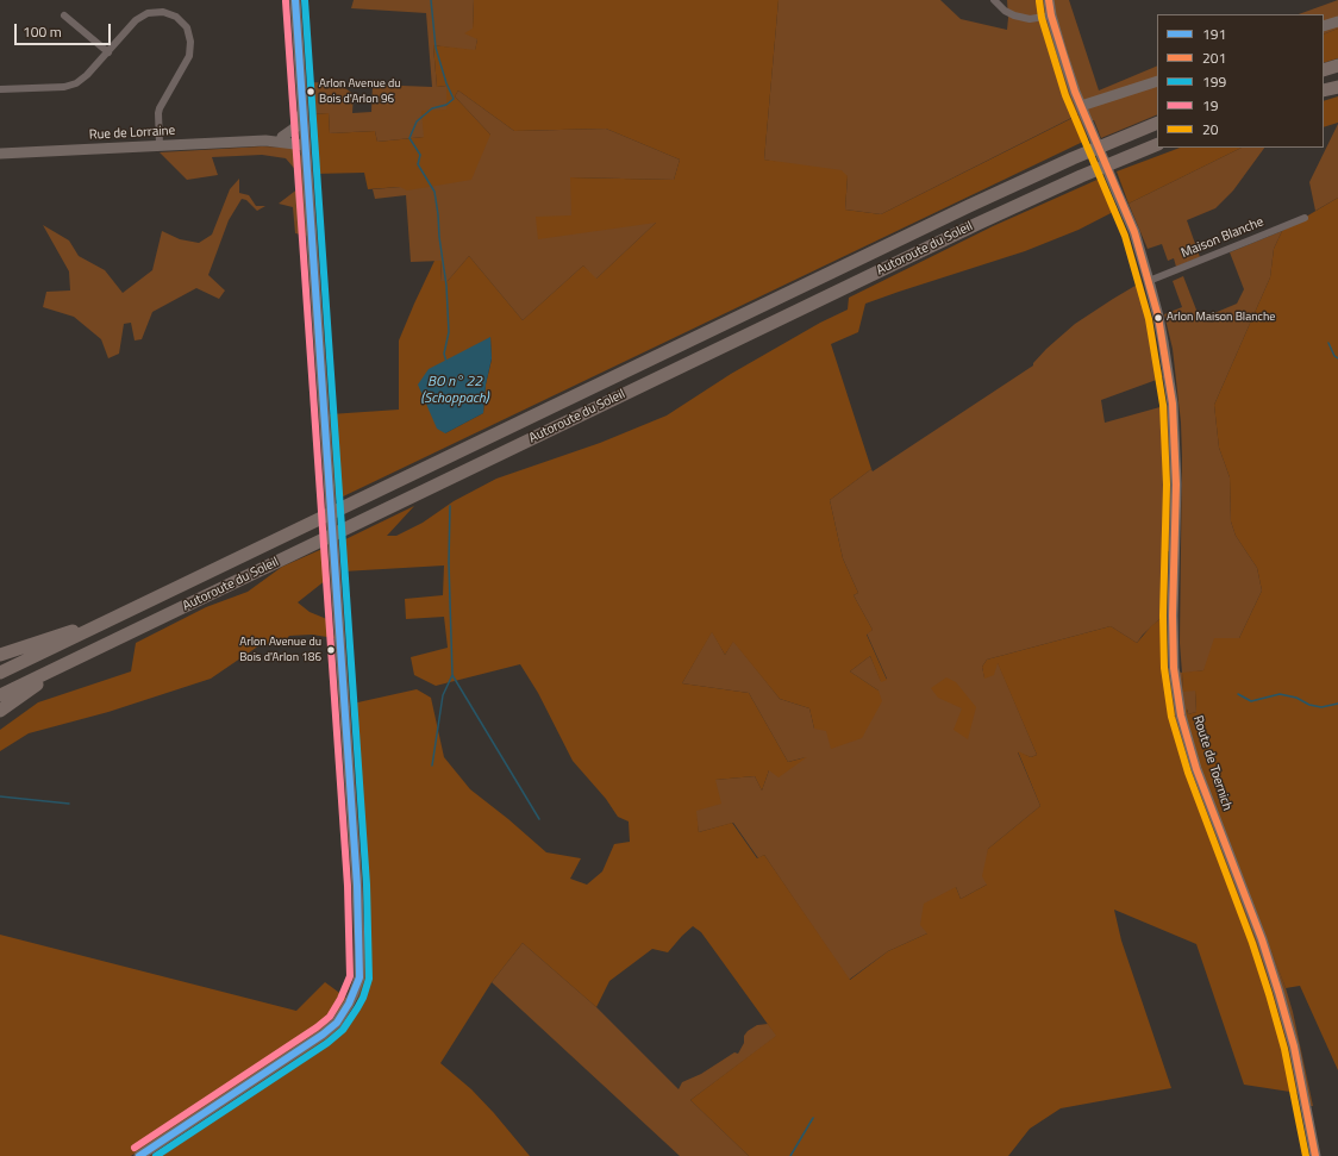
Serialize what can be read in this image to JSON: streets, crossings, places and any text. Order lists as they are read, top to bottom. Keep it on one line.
{"streets":{"highway":["Autoroute du Soleil"],"main road":["Rue de Lorraine","Route de Toernich"],"street":["Maison Blanche"]},"crossings":[["Maison Blanche","Route de Toernich"]],"water":["BO n° 22 (Schoppach)"],"places":["Arlon Avenue du Bois d'Arlon 96","Arlon Maison Blanche","Arlon Avenue du Bois d'Arlon 186"],"lines":["transit line 191","transit line 201","transit line 199","transit line 19","transit line 20"],"legend":["191","201","199","19","20"],"scale_bar":"100 m"}
